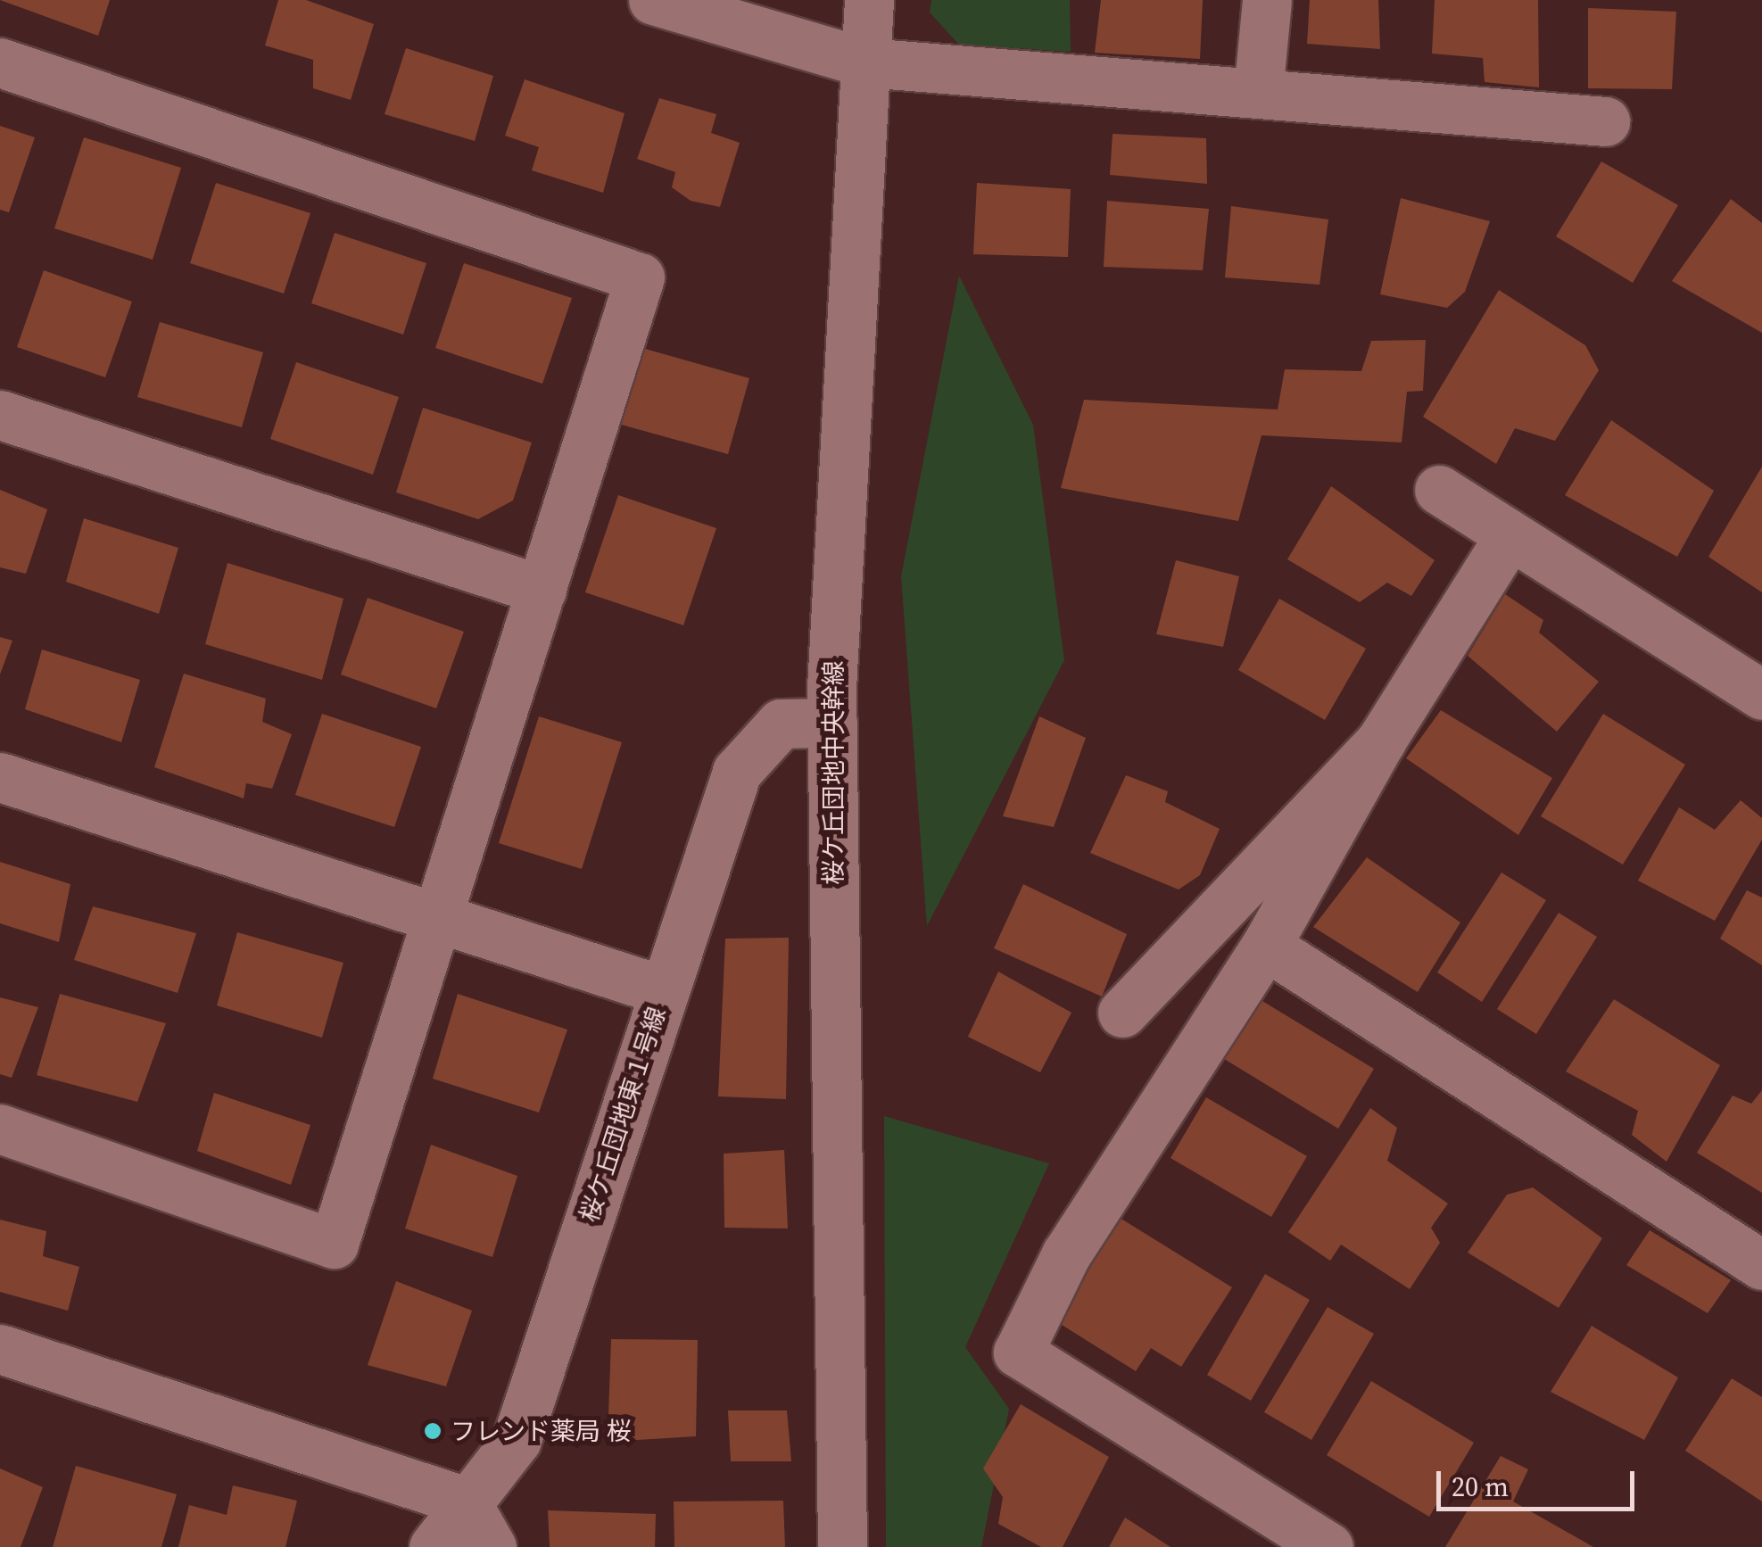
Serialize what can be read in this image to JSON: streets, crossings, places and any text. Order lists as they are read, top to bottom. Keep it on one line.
{"streets":{"street":["桜ケ丘団地中央幹線","桜ケ丘団地東１号線"]},"crossings":[["桜ケ丘団地中央幹線","桜ケ丘団地東１号線"]],"places":["フレンド薬局 桜"],"scale_bar":"20 m"}
